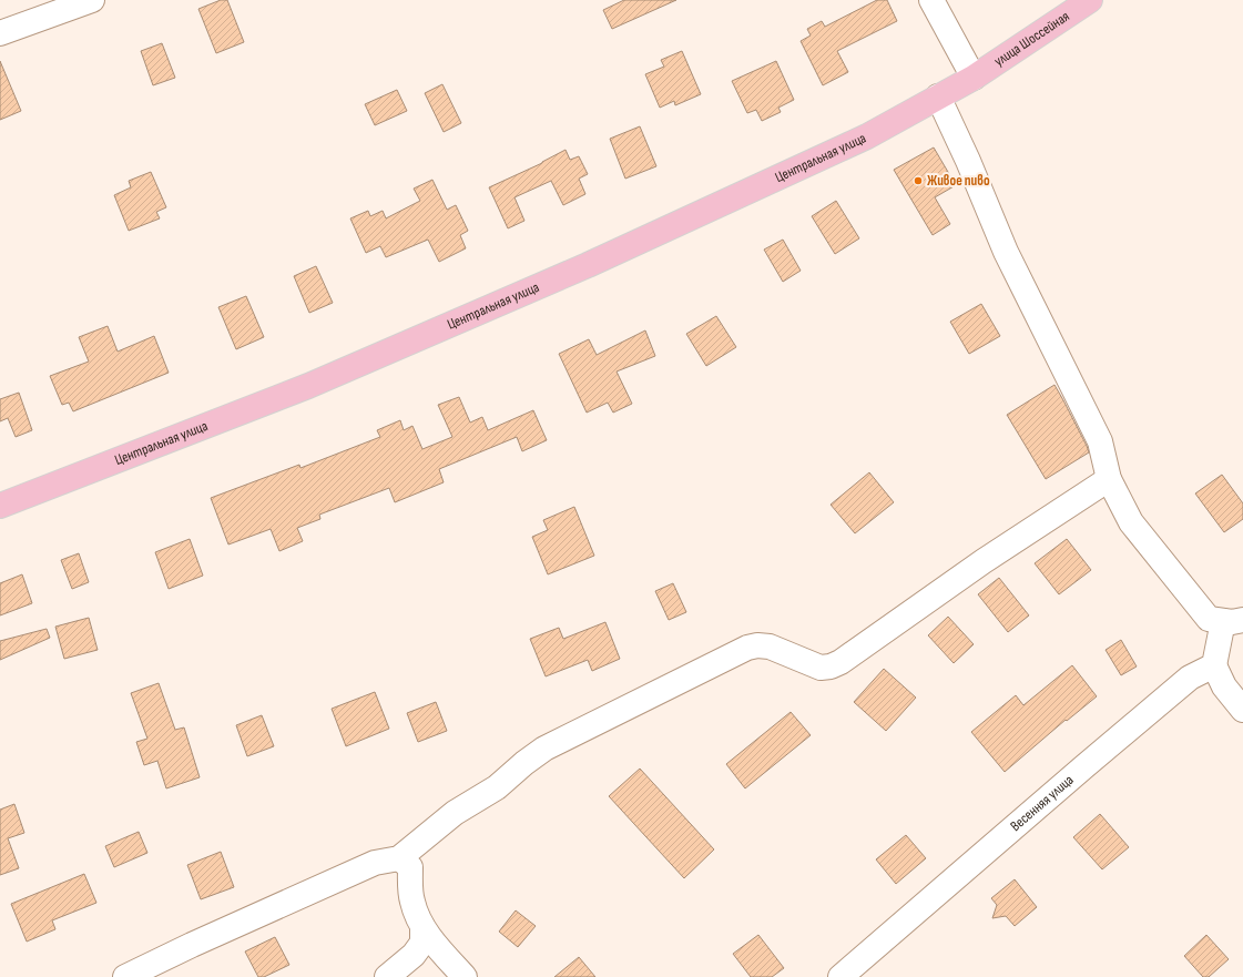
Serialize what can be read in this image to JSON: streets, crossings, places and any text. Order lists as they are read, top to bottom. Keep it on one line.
{"streets":{"main road":["улица Шоссейная","Центральная улица"],"street":["Весенняя улица"]},"crossings":[["улица Шоссейная","Центральная улица"]],"places":["Живое пиво"]}
